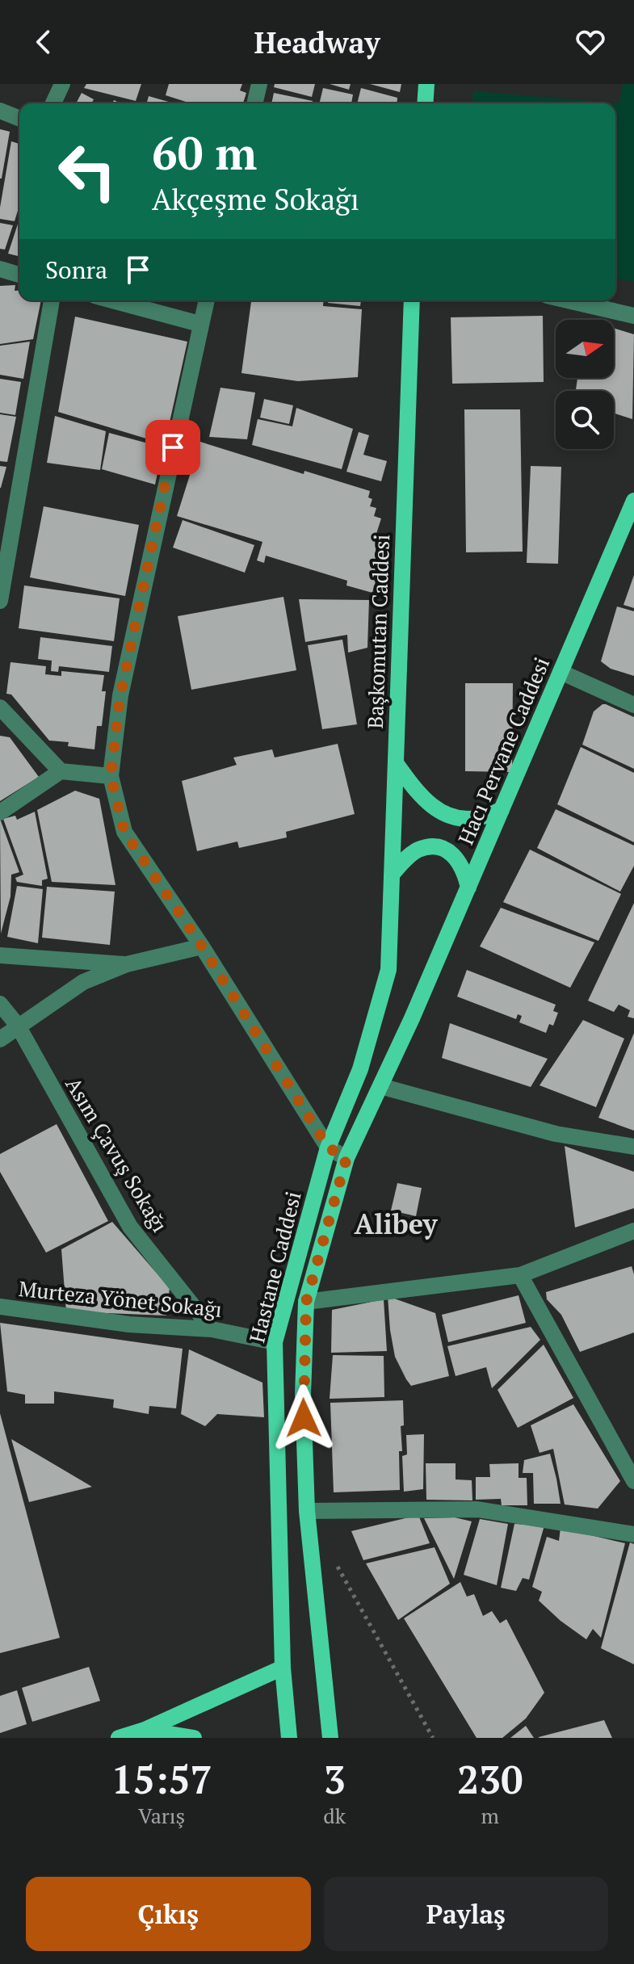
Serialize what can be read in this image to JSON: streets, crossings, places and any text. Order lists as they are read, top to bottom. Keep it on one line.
{"streets":{"main road":["Başkomutan Caddesi","Hacı Pervane Caddesi","Hastane Caddesi"],"street":["Asım Çavuş Sokağı","Murteza Yönet Sokağı"]},"crossings":[["Başkomutan Caddesi","Hastane Caddesi"],["Asım Çavuş Sokağı","Murteza Yönet Sokağı"],["Hastane Caddesi","Murteza Yönet Sokağı"]],"districts":["Alibey"],"north":"right","page":{"header":"Headway","turn":["60 m","Akçeşme Sokağı"],"then":"Sonra","eta":["15:57","Varış","3","dk","230","m"],"buttons":["Çıkış","Paylaş"]}}
